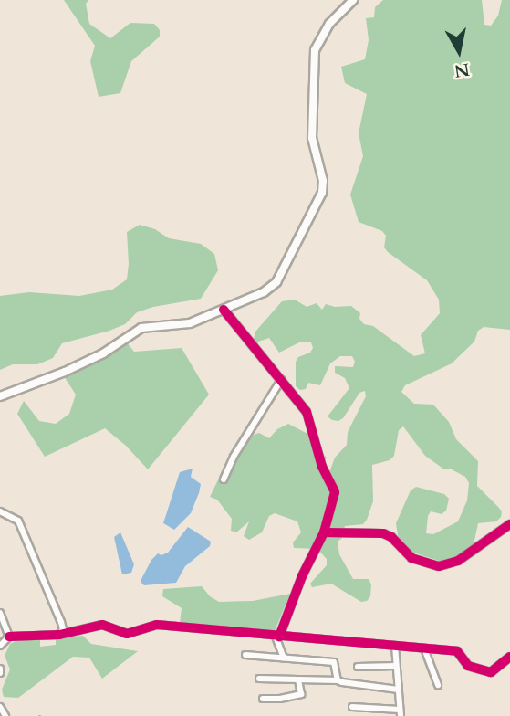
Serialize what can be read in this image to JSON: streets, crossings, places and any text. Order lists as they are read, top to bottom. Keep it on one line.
{"north":"bottom"}
